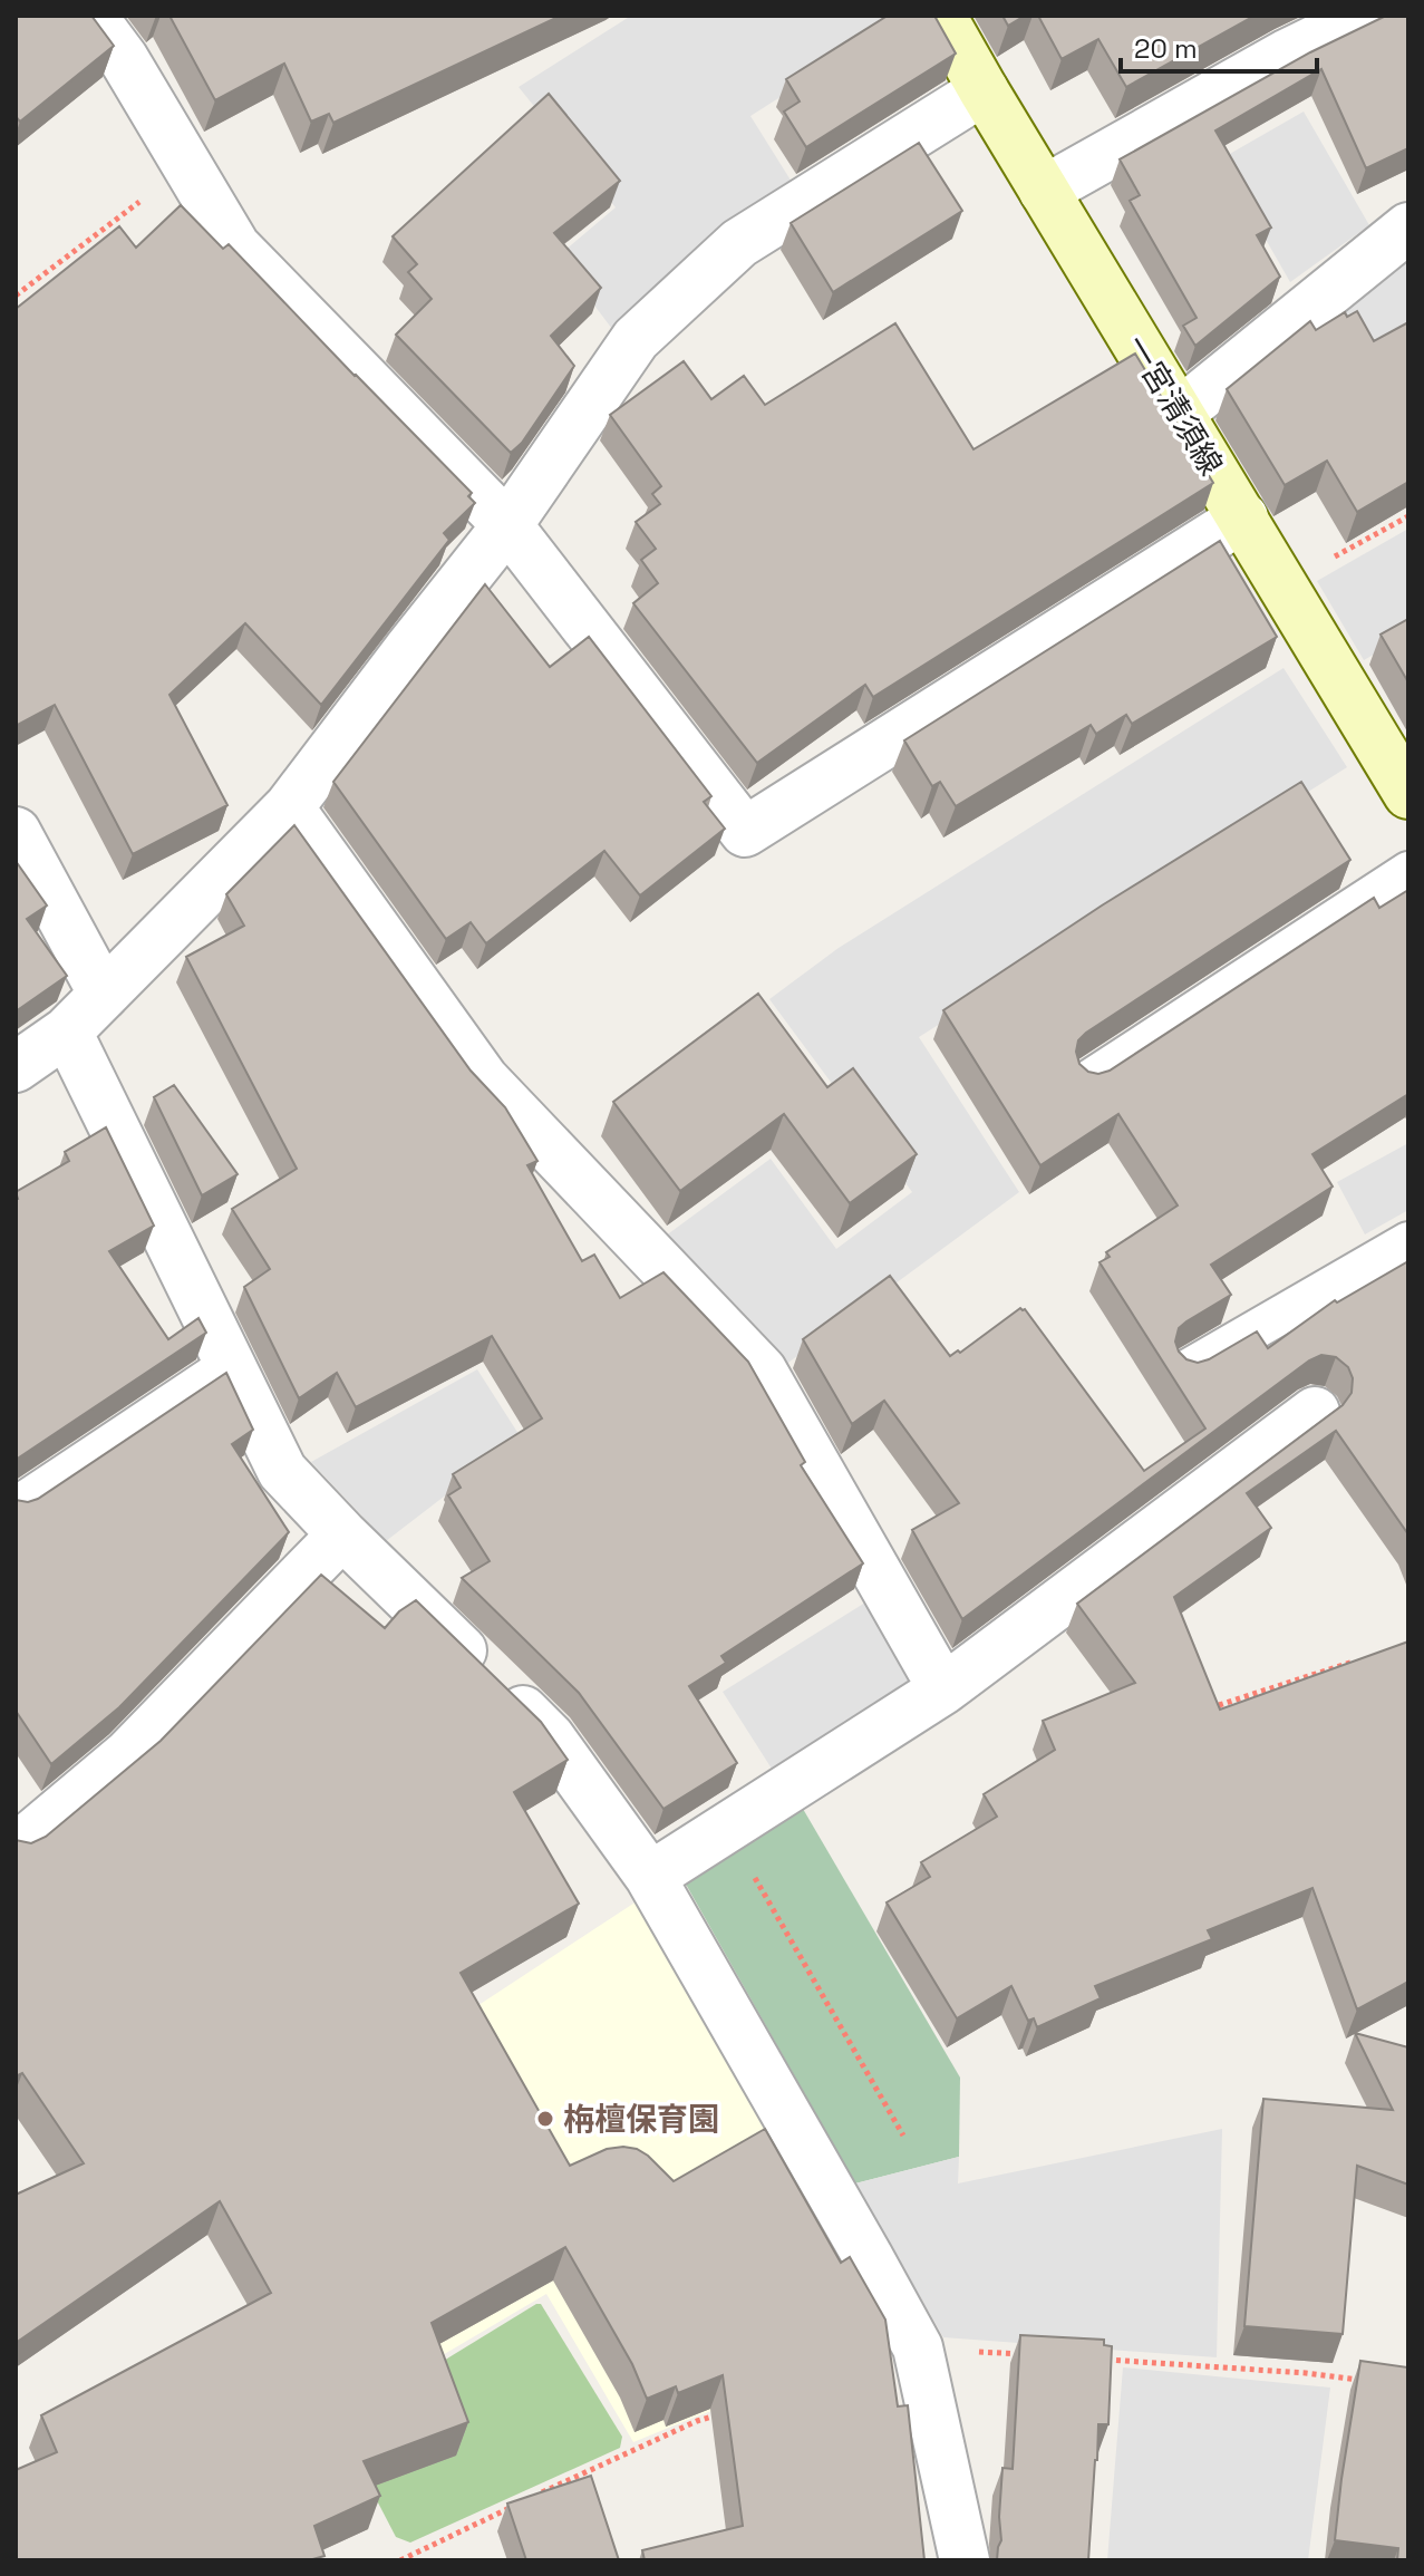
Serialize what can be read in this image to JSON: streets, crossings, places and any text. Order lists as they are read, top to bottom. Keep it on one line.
{"streets":{"main road":["一宮清須線"]},"places":["栴檀保育園"],"scale_bar":"20 m"}
